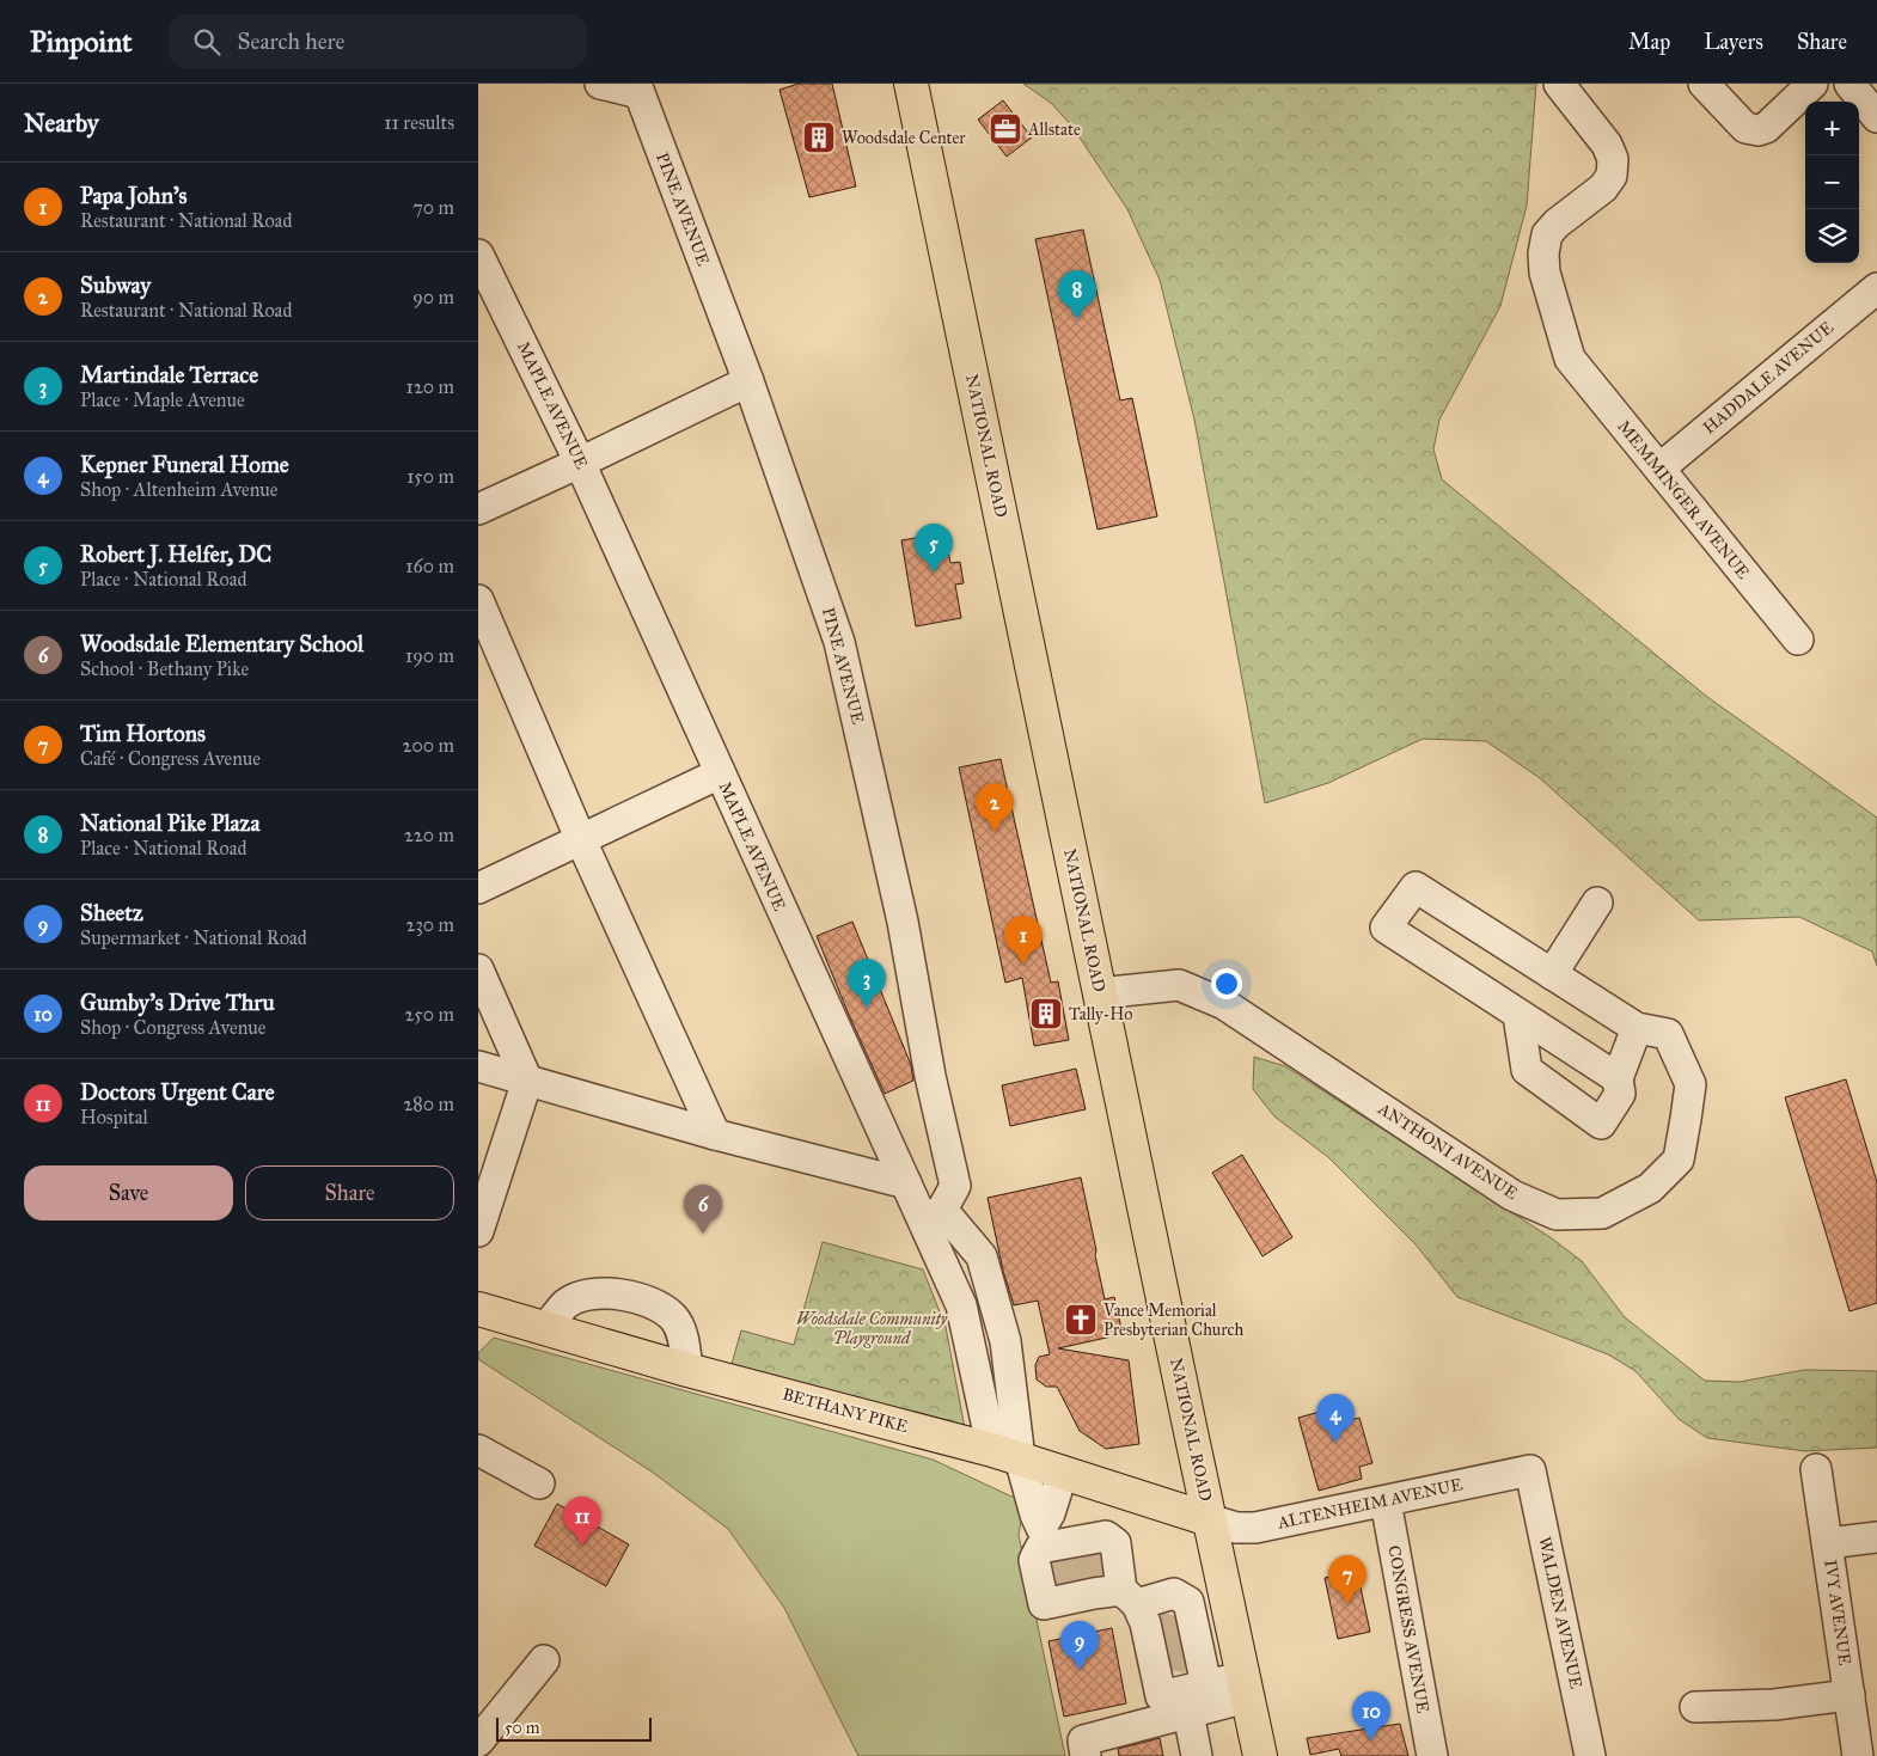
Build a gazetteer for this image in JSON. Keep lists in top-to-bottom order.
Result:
{
  "streets": {
    "main road": ["NATIONAL ROAD", "BETHANY PIKE"],
    "street": [
      "PINE AVENUE",
      "HADDALE AVENUE",
      "MAPLE AVENUE",
      "MEMMINGER AVENUE",
      "ANTHONI AVENUE",
      "ALTENHEIM AVENUE",
      "WALDEN AVENUE",
      "IVY AVENUE",
      "CONGRESS AVENUE"
    ]
  },
  "crossings": [
    ["PINE AVENUE", "MAPLE AVENUE"],
    ["HADDALE AVENUE", "MEMMINGER AVENUE"],
    ["MAPLE AVENUE", "BETHANY PIKE"],
    ["NATIONAL ROAD", "ANTHONI AVENUE"],
    ["NATIONAL ROAD", "BETHANY PIKE"],
    ["NATIONAL ROAD", "ALTENHEIM AVENUE"],
    ["BETHANY PIKE", "ALTENHEIM AVENUE"],
    ["ALTENHEIM AVENUE", "WALDEN AVENUE"],
    ["ALTENHEIM AVENUE", "CONGRESS AVENUE"]
  ],
  "parks": ["Woodsdale Community Playground"],
  "places": {
    "office": ["Allstate"],
    "building": ["Woodsdale Center", "Tally-Ho"],
    "church": ["Vance Memorial Presbyterian Church"]
  },
  "scale_bar": "50 m",
  "page": {
    "header": "Pinpoint",
    "search": "Search here",
    "nav": ["Map", "Layers", "Share"],
    "heading": ["Nearby", "11 results"],
    "map_buttons": ["+", "−"],
    "list": [
      {
        "mark": "1",
        "name": "Papa John's",
        "note": "Restaurant · National Road",
        "value": "70 m"
      },
      {
        "mark": "2",
        "name": "Subway",
        "note": "Restaurant · National Road",
        "value": "90 m"
      },
      {
        "mark": "3",
        "name": "Martindale Terrace",
        "note": "Place · Maple Avenue",
        "value": "120 m"
      },
      {
        "mark": "4",
        "name": "Kepner Funeral Home",
        "note": "Shop · Altenheim Avenue",
        "value": "150 m"
      },
      {
        "mark": "5",
        "name": "Robert J. Helfer, DC",
        "note": "Place · National Road",
        "value": "160 m"
      },
      {
        "mark": "6",
        "name": "Woodsdale Elementary School",
        "note": "School · Bethany Pike",
        "value": "190 m"
      },
      {
        "mark": "7",
        "name": "Tim Hortons",
        "note": "Café · Congress Avenue",
        "value": "200 m"
      },
      {
        "mark": "8",
        "name": "National Pike Plaza",
        "note": "Place · National Road",
        "value": "220 m"
      },
      {
        "mark": "9",
        "name": "Sheetz",
        "note": "Supermarket · National Road",
        "value": "230 m"
      },
      {
        "mark": "10",
        "name": "Gumby's Drive Thru",
        "note": "Shop · Congress Avenue",
        "value": "250 m"
      },
      {
        "mark": "11",
        "name": "Doctors Urgent Care",
        "note": "Hospital",
        "value": "280 m"
      }
    ],
    "pins": [
      "8",
      "5",
      "2",
      "1",
      "3",
      "6",
      "4",
      "11",
      "7",
      "9",
      "10"
    ],
    "buttons": ["Save", "Share"],
    "scale": "50 m"
  }
}
